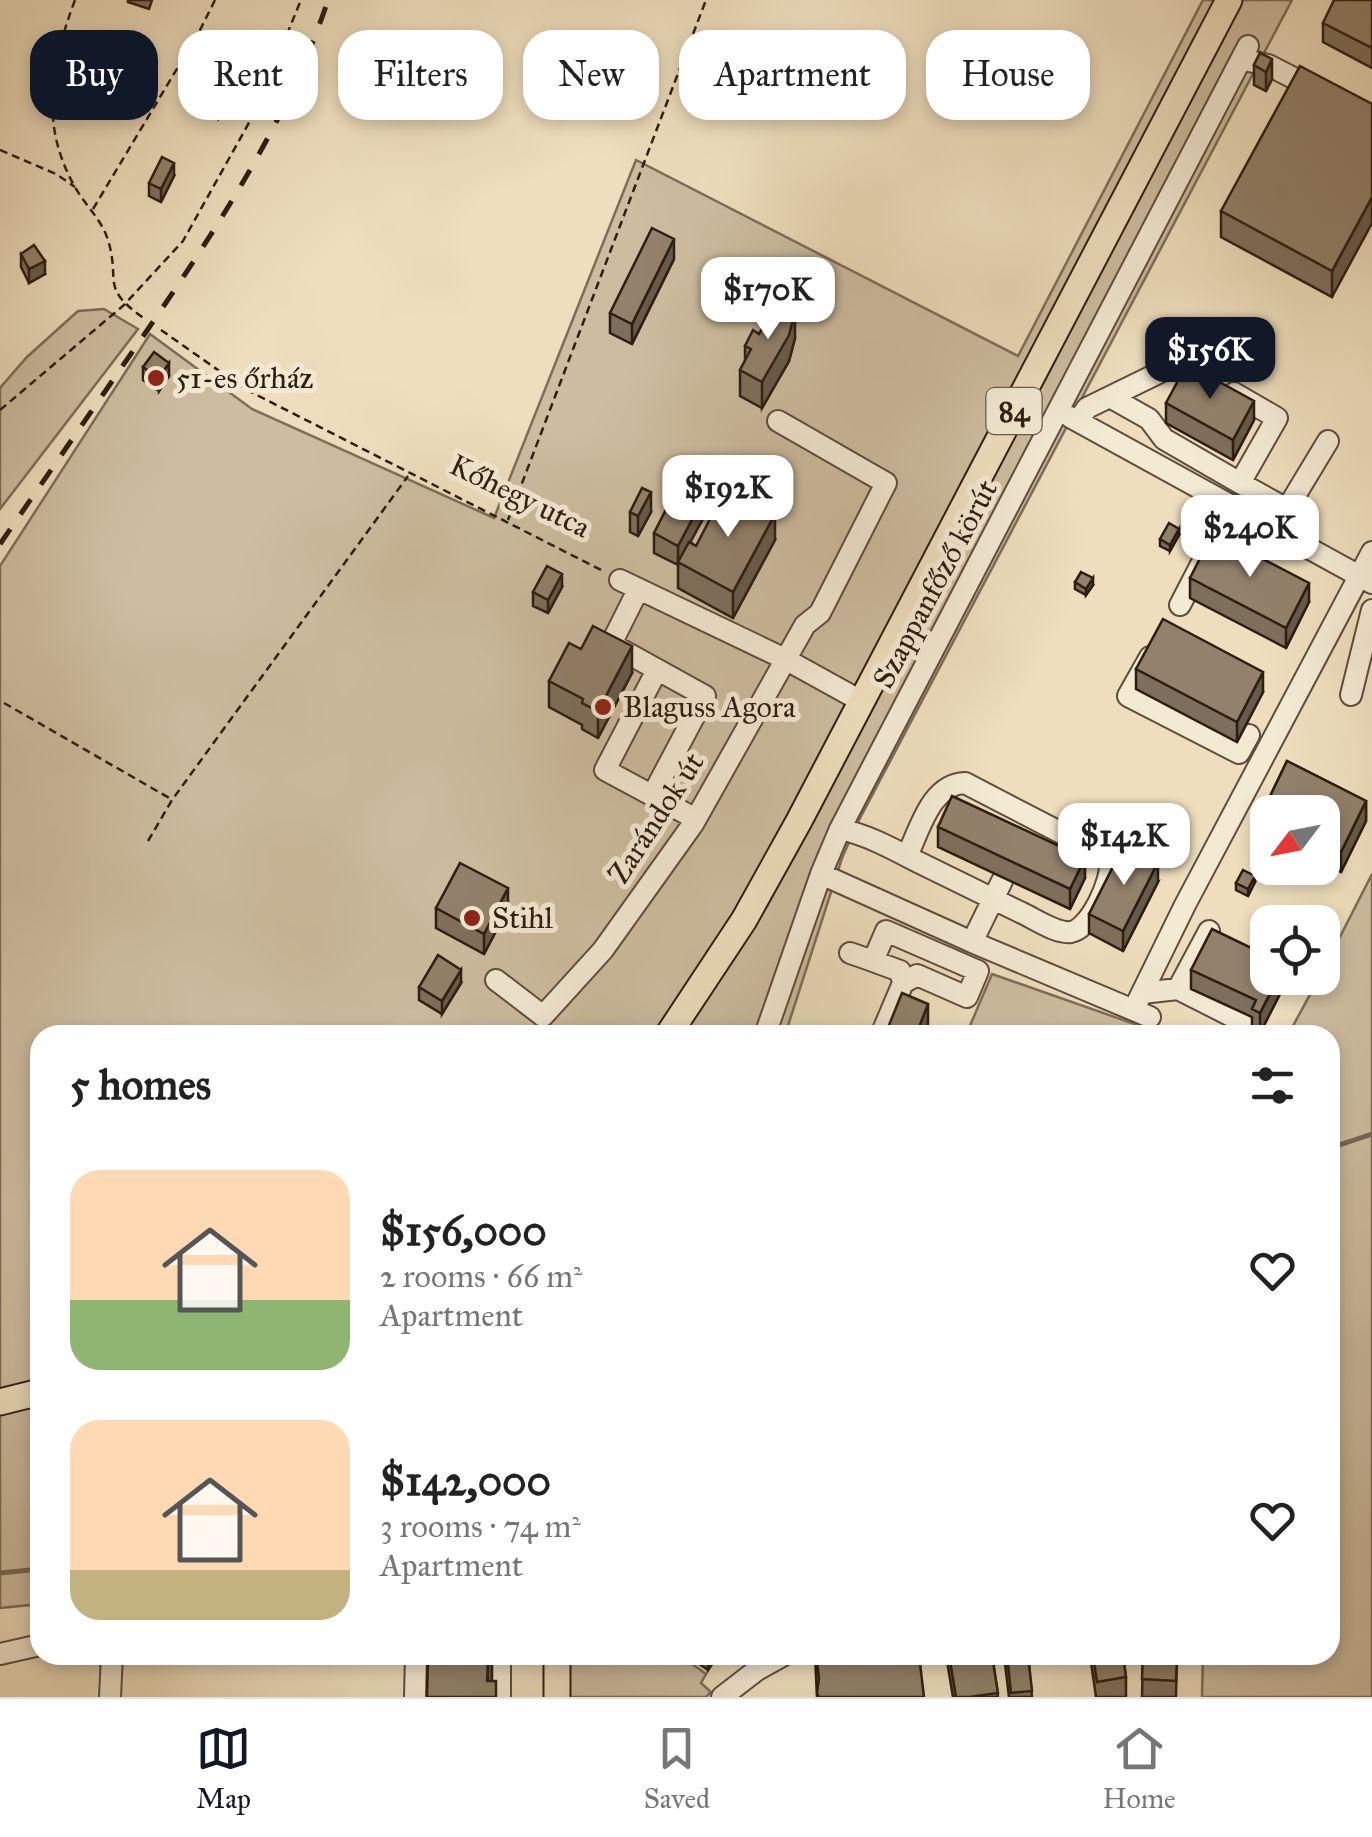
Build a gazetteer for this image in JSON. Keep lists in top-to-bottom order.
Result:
{
  "streets": {
    "main road": ["84"],
    "street": ["Szappanfőző körút", "Zarándok út"],
    "path": ["Kőhegy utca"]
  },
  "places": ["51-es őrház", "Blaguss Agora", "Stihl"],
  "north": "bottom left",
  "page": {
    "chip": [
      "Buy",
      "Rent",
      "Filters",
      "New",
      "Apartment",
      "House"
    ],
    "price": [
      "$170K",
      "$156K",
      "$192K",
      "$240K",
      "$142K"
    ],
    "heading": "5 homes",
    "list": [
      {
        "name": "$156,000",
        "note": "2 rooms · 66 m² · Apartment"
      },
      {
        "name": "$142,000",
        "note": "3 rooms · 74 m² · Apartment"
      }
    ],
    "tabs": ["Map", "Saved", "Home"]
  }
}
